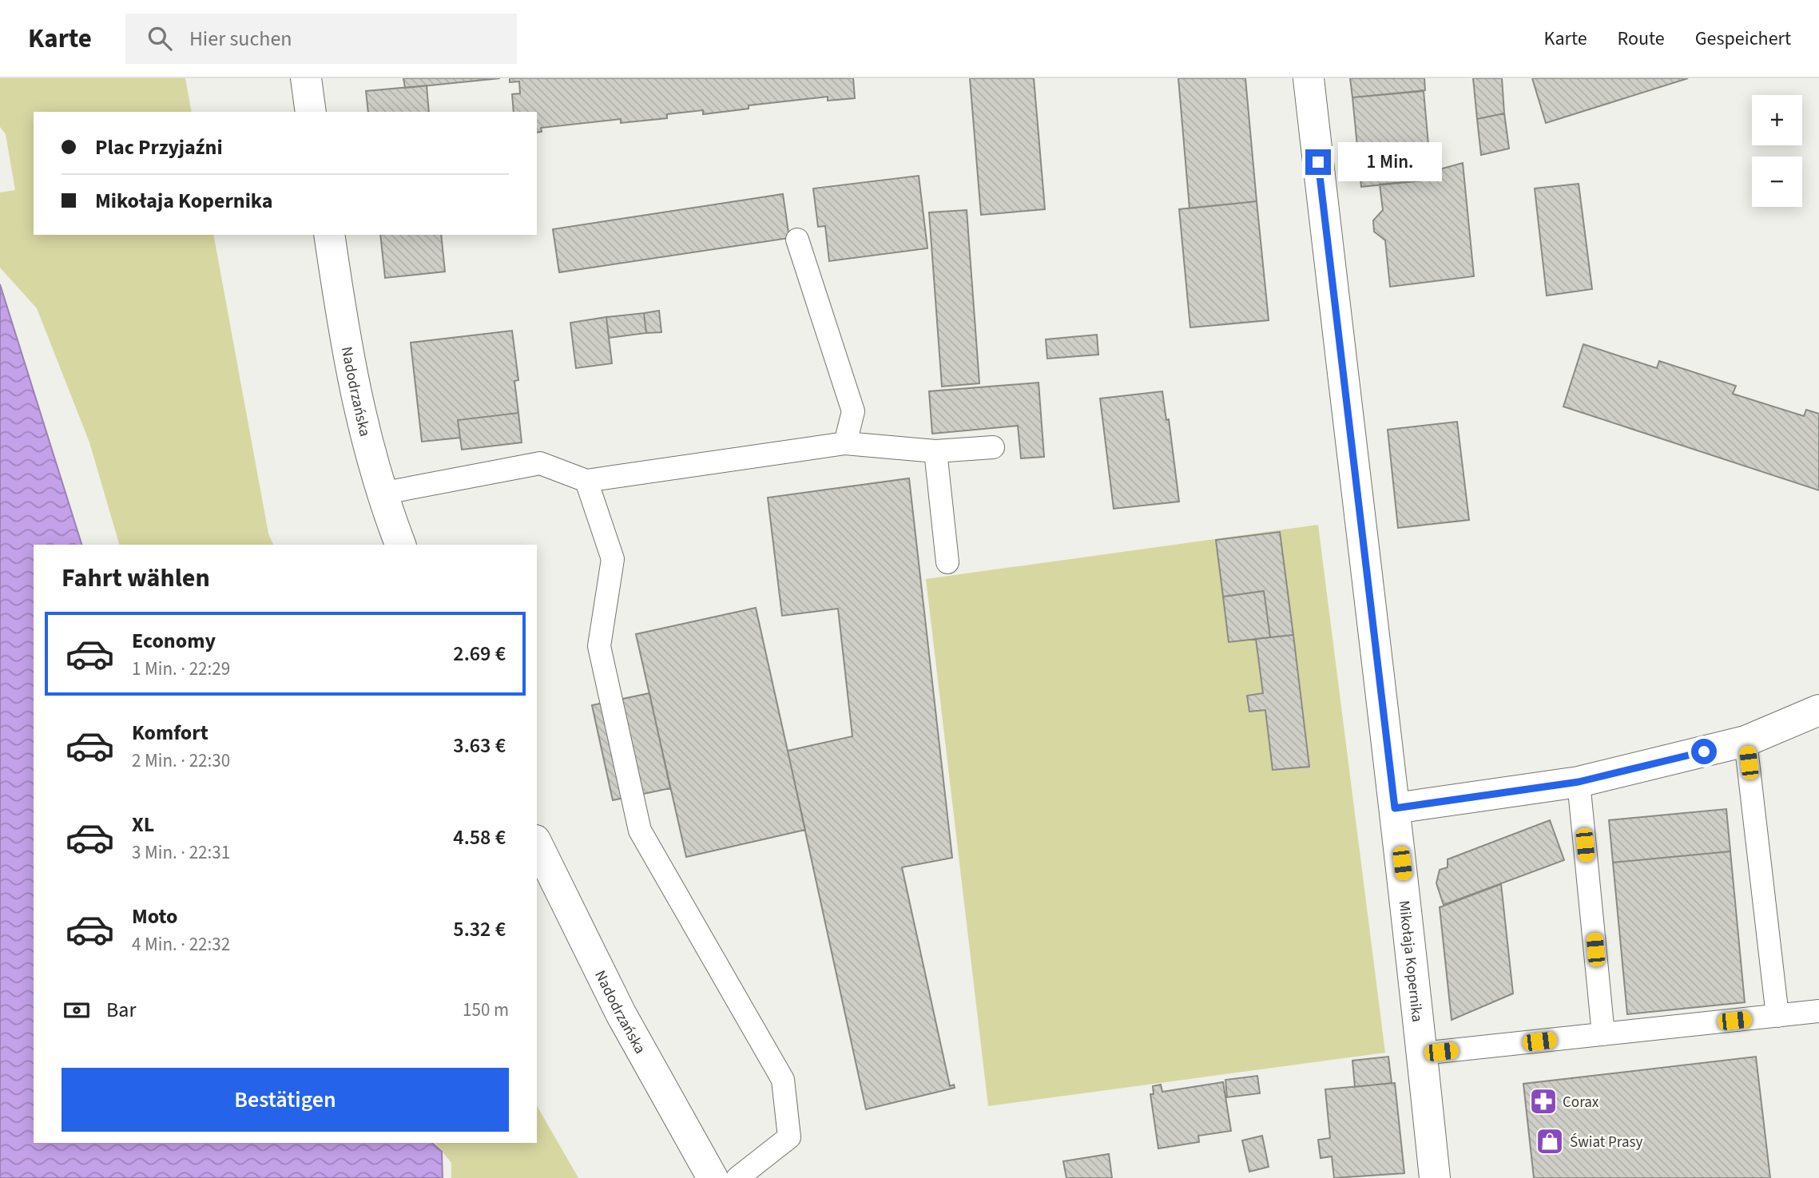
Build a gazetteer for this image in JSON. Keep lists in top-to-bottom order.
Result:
{
  "streets": {
    "street": ["Nadodrzańska", "Mikołaja Kopernika"]
  },
  "places": {
    "pharmacy": ["Corax"],
    "shop": ["Świat Prasy"]
  },
  "page": {
    "header": "Karte",
    "search": "Hier suchen",
    "nav": ["Karte", "Route", "Gespeichert"],
    "map_buttons": ["+", "−"],
    "banner": ["Plac Przyjaźni", "Mikołaja Kopernika"],
    "bubble": "1 Min.",
    "heading": "Fahrt wählen",
    "list": [
      {
        "name": "Economy",
        "note": "1 Min. · 22:29",
        "value": "2.69 €"
      },
      {
        "name": "Komfort",
        "note": "2 Min. · 22:30",
        "value": "3.63 €"
      },
      {
        "name": "XL",
        "note": "3 Min. · 22:31",
        "value": "4.58 €"
      },
      {
        "name": "Moto",
        "note": "4 Min. · 22:32",
        "value": "5.32 €"
      }
    ],
    "pay": ["Bar", "150 m"],
    "buttons": "Bestätigen"
  }
}
